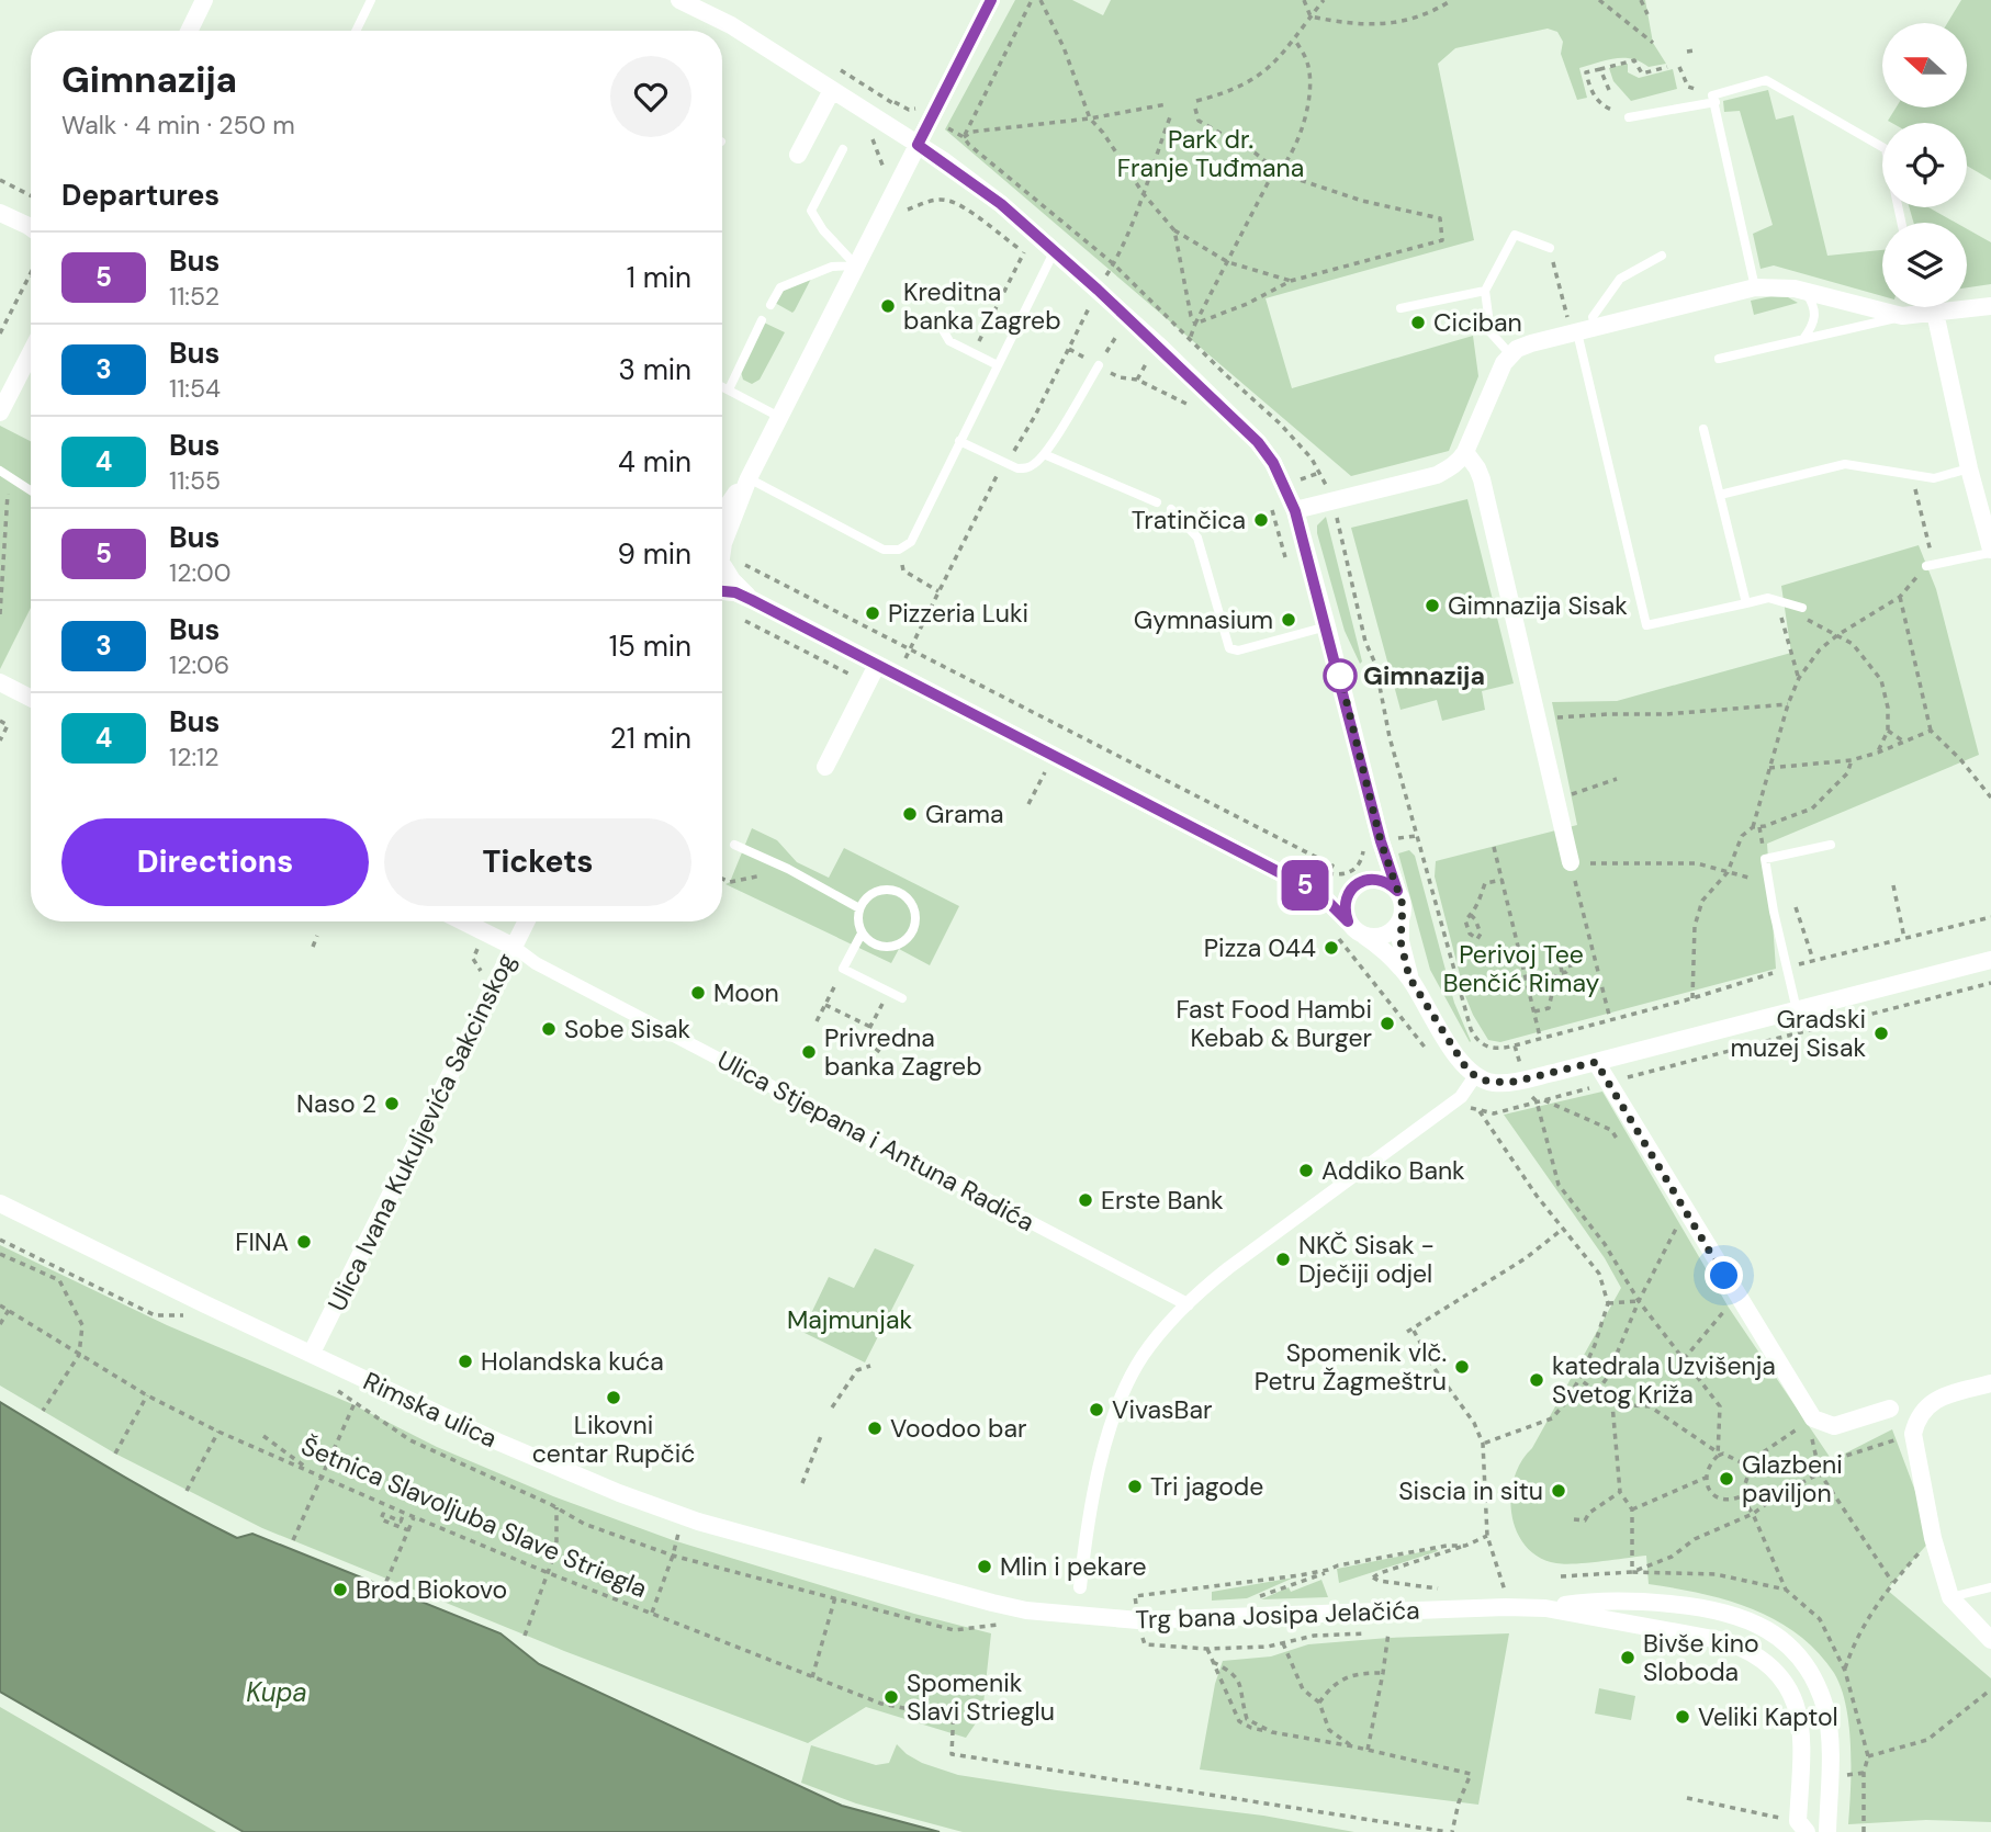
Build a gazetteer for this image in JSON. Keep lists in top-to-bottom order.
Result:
{
  "streets": {
    "street": [
      "Ulica Ivana Kukuljevića Sakcinskog",
      "Ulica Stjepana i Antuna Radića",
      "Rimska ulica",
      "Trg bana Josipa Jelačića"
    ],
    "path": ["Šetnica Slavoljuba Slave Striegla"]
  },
  "crossings": [
    ["Ulica Ivana Kukuljevića Sakcinskog", "Ulica Stjepana i Antuna Radića"],
    ["Ulica Ivana Kukuljevića Sakcinskog", "Rimska ulica"],
    ["Rimska ulica", "Trg bana Josipa Jelačića"]
  ],
  "water": ["Kupa"],
  "parks": ["Park dr. Franje Tuđmana", "Perivoj Tee Benčić Rimay", "Majmunjak"],
  "places": [
    "Kreditna banka Zagreb",
    "Ciciban",
    "Tratinčica",
    "Gimnazija Sisak",
    "Pizzeria Luki",
    "Gymnasium",
    "Gimnazija",
    "Grama",
    "Pizza 044",
    "Moon",
    "Fast Food Hambi Kebab & Burger",
    "Sobe Sisak",
    "Gradski muzej Sisak",
    "Privredna banka Zagreb",
    "Naso 2",
    "Addiko Bank",
    "Erste Bank",
    "FINA",
    "NKČ Sisak - Dječiji odjel",
    "Holandska kuća",
    "Spomenik vlč. Petru Žagmeštru",
    "katedrala Uzvišenja Svetog Križa",
    "Likovni centar Rupčić",
    "VivasBar",
    "Voodoo bar",
    "Glazbeni paviljon",
    "Tri jagode",
    "Siscia in situ",
    "Mlin i pekare",
    "Brod Biokovo",
    "Bivše kino Sloboda",
    "Spomenik Slavi Strieglu",
    "Veliki Kaptol"
  ],
  "lines": ["bus line 5"],
  "north": "left",
  "page": {
    "on_map": "5",
    "heading": [
      ["Gimnazija", "Walk · 4 min · 250 m"],
      "Departures"
    ],
    "list": [
      {
        "mark": "5",
        "name": "Bus",
        "note": "11:52",
        "value": "1 min"
      },
      {
        "mark": "3",
        "name": "Bus",
        "note": "11:54",
        "value": "3 min"
      },
      {
        "mark": "4",
        "name": "Bus",
        "note": "11:55",
        "value": "4 min"
      },
      {
        "mark": "5",
        "name": "Bus",
        "note": "12:00",
        "value": "9 min"
      },
      {
        "mark": "3",
        "name": "Bus",
        "note": "12:06",
        "value": "15 min"
      },
      {
        "mark": "4",
        "name": "Bus",
        "note": "12:12",
        "value": "21 min"
      }
    ],
    "buttons": ["Directions", "Tickets"]
  }
}
